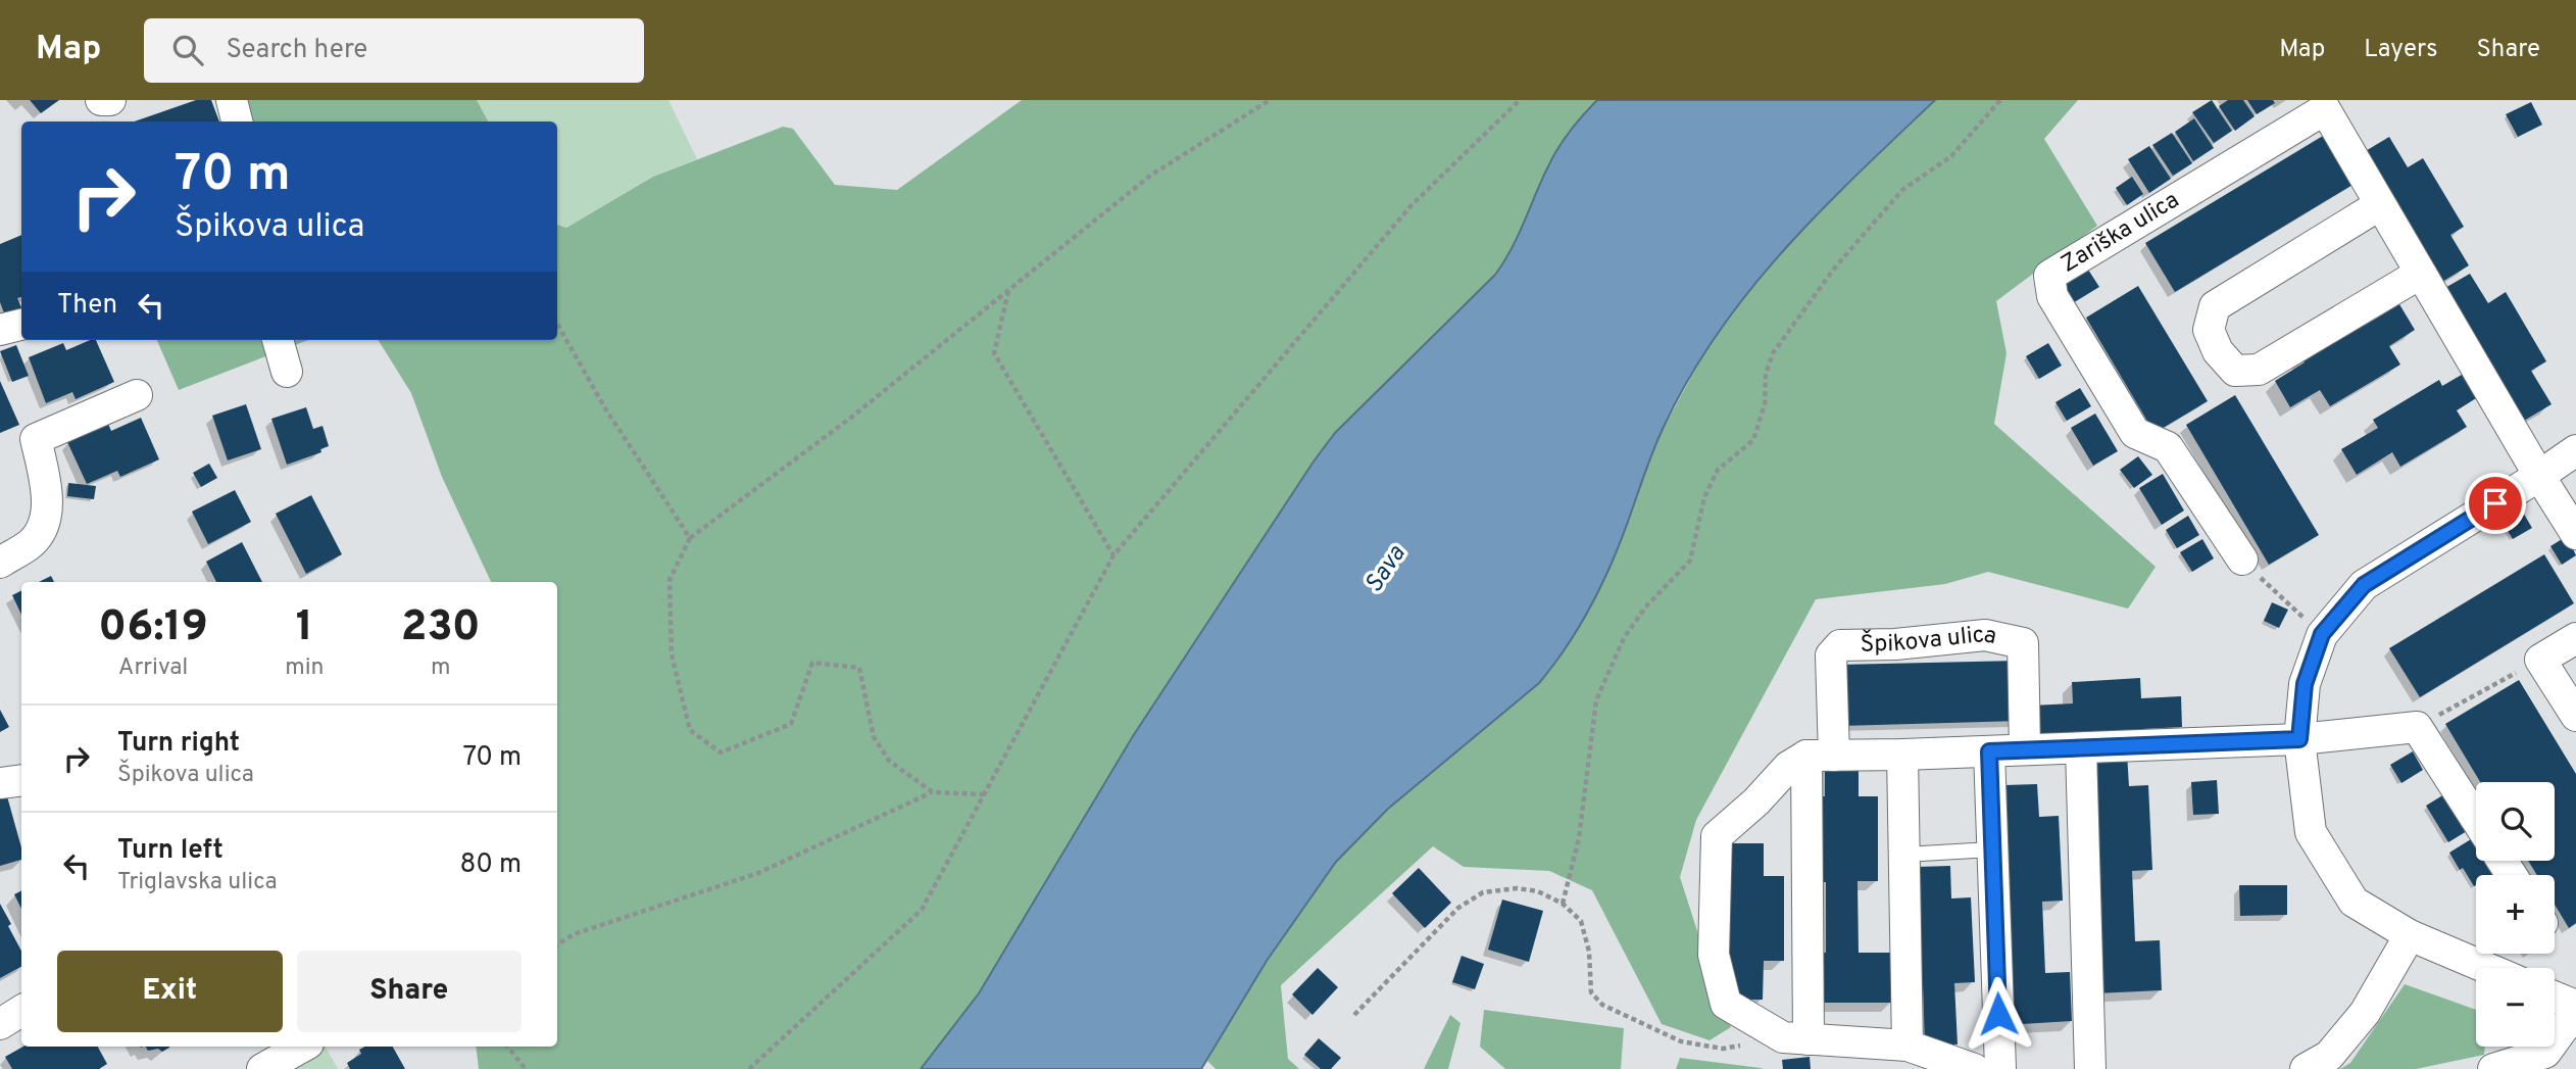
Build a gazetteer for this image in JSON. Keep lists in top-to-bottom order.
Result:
{
  "streets": {
    "street": ["Zariška ulica", "Špikova ulica"]
  },
  "water": ["Sava"],
  "page": {
    "header": "Map",
    "search": "Search here",
    "nav": ["Map", "Layers", "Share"],
    "turn": ["70 m", "Špikova ulica"],
    "then": "Then",
    "eta": [
      "06:19",
      "Arrival",
      "1",
      "min",
      "230",
      "m"
    ],
    "list": [
      {
        "name": "Turn right",
        "note": "Špikova ulica",
        "value": "70 m"
      },
      {
        "name": "Turn left",
        "note": "Triglavska ulica",
        "value": "80 m"
      }
    ],
    "map_buttons": ["+", "−"],
    "buttons": ["Exit", "Share"]
  }
}
